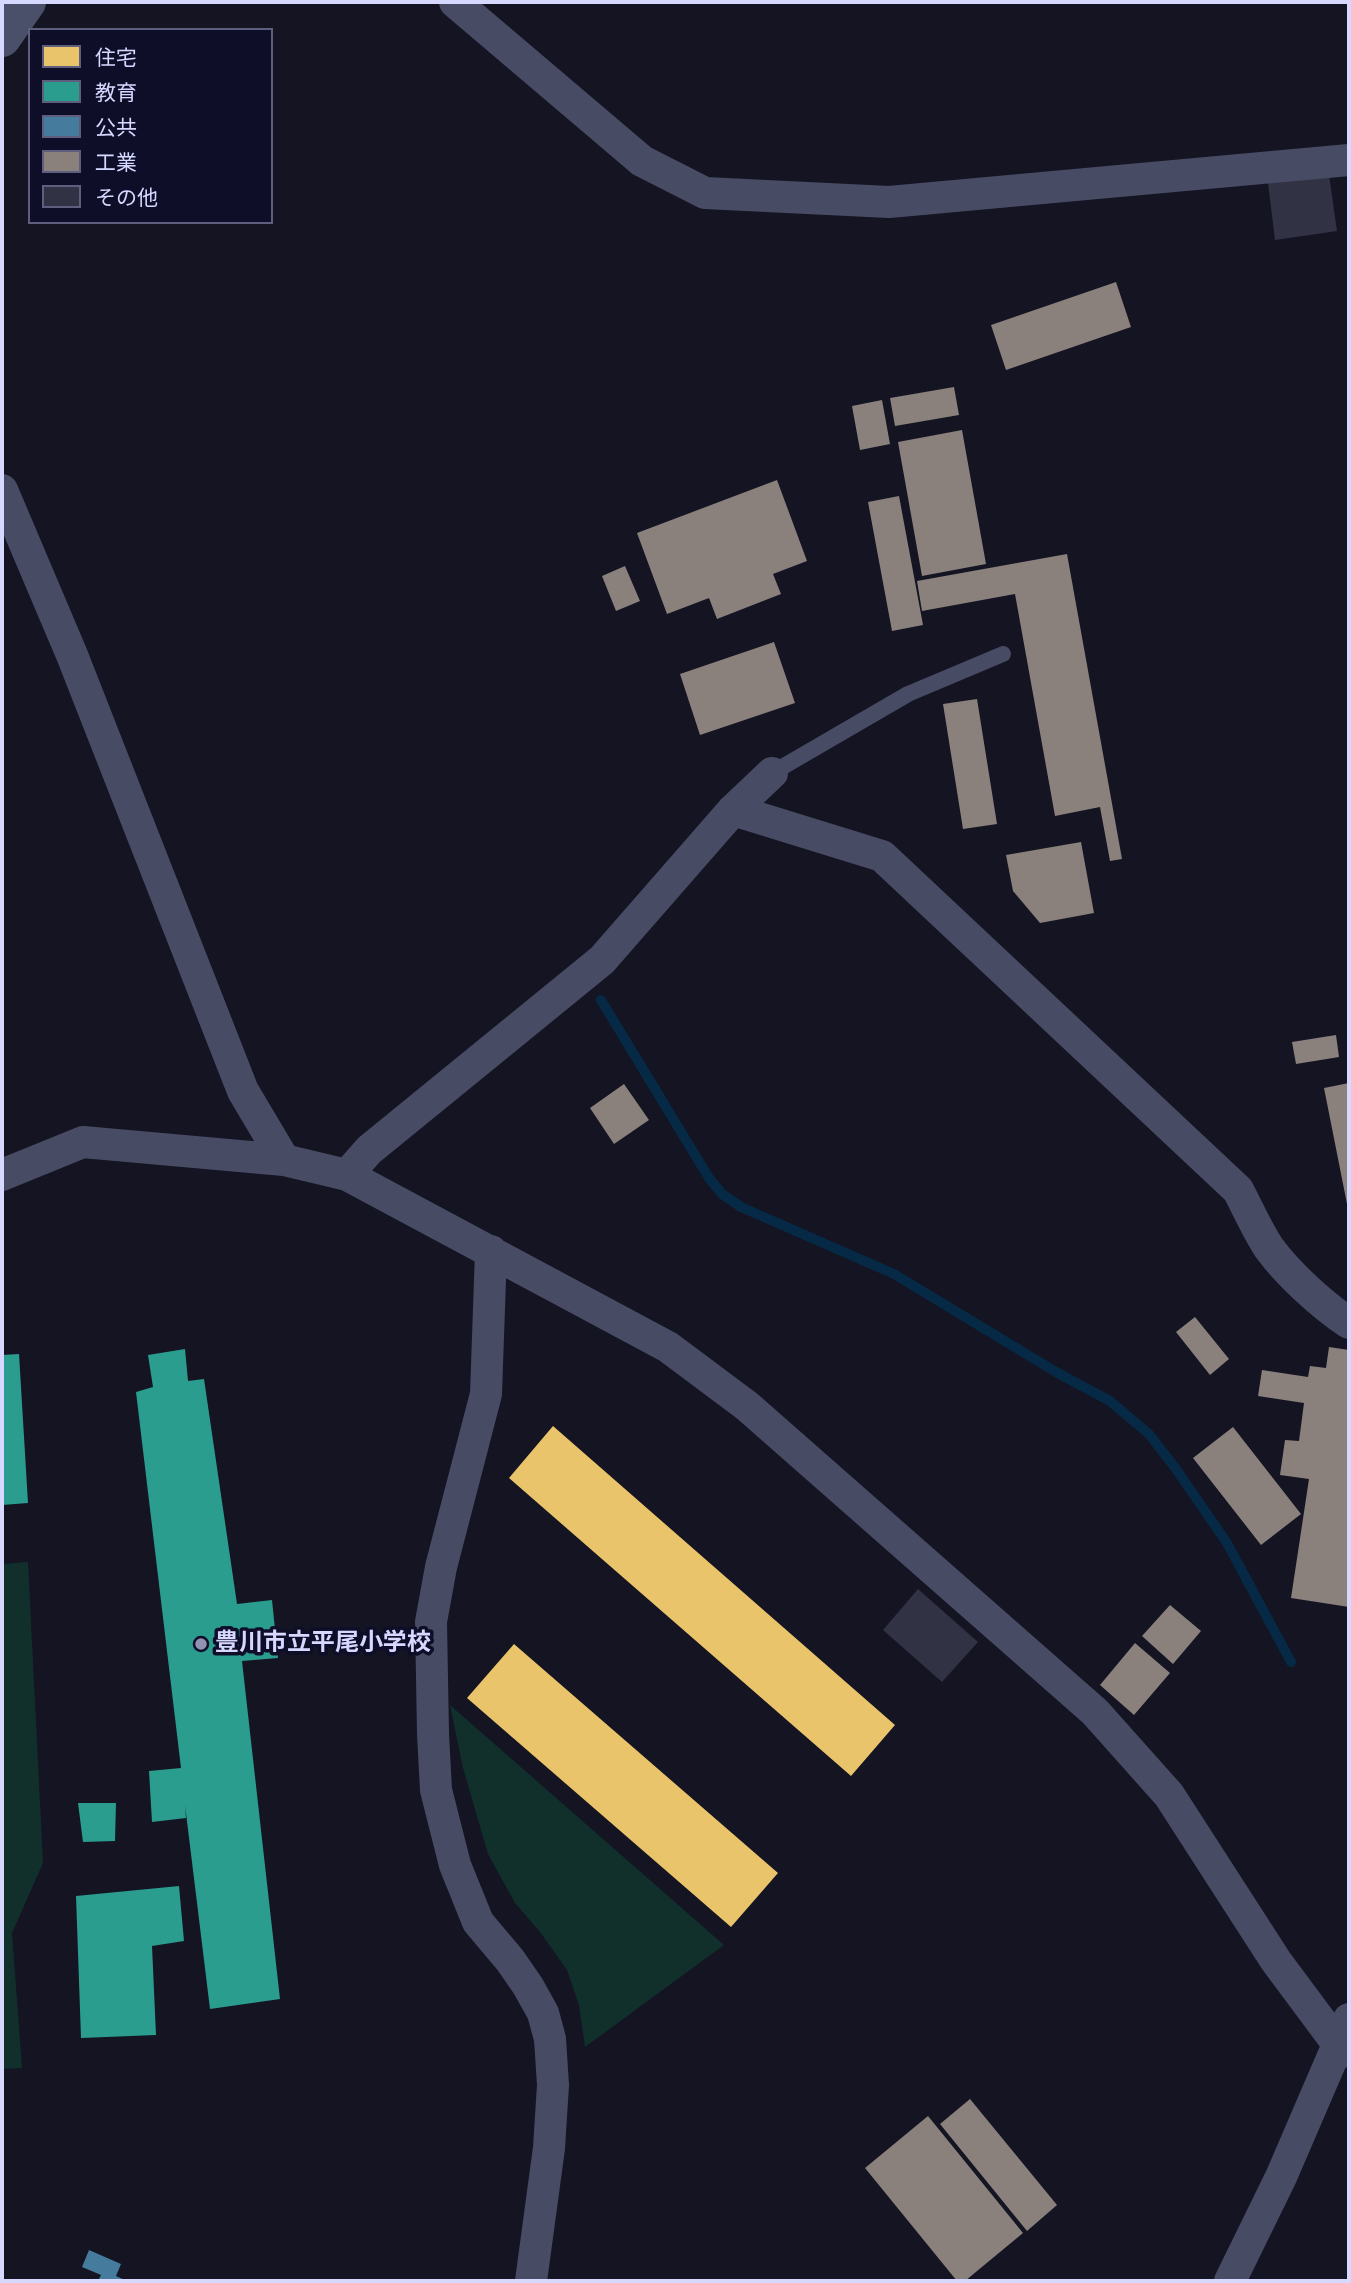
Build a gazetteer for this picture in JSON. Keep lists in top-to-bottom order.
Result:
{
  "places": ["豊川市立平尾小学校"],
  "legend": [
    "住宅",
    "教育",
    "公共",
    "工業",
    "その他"
  ]
}
